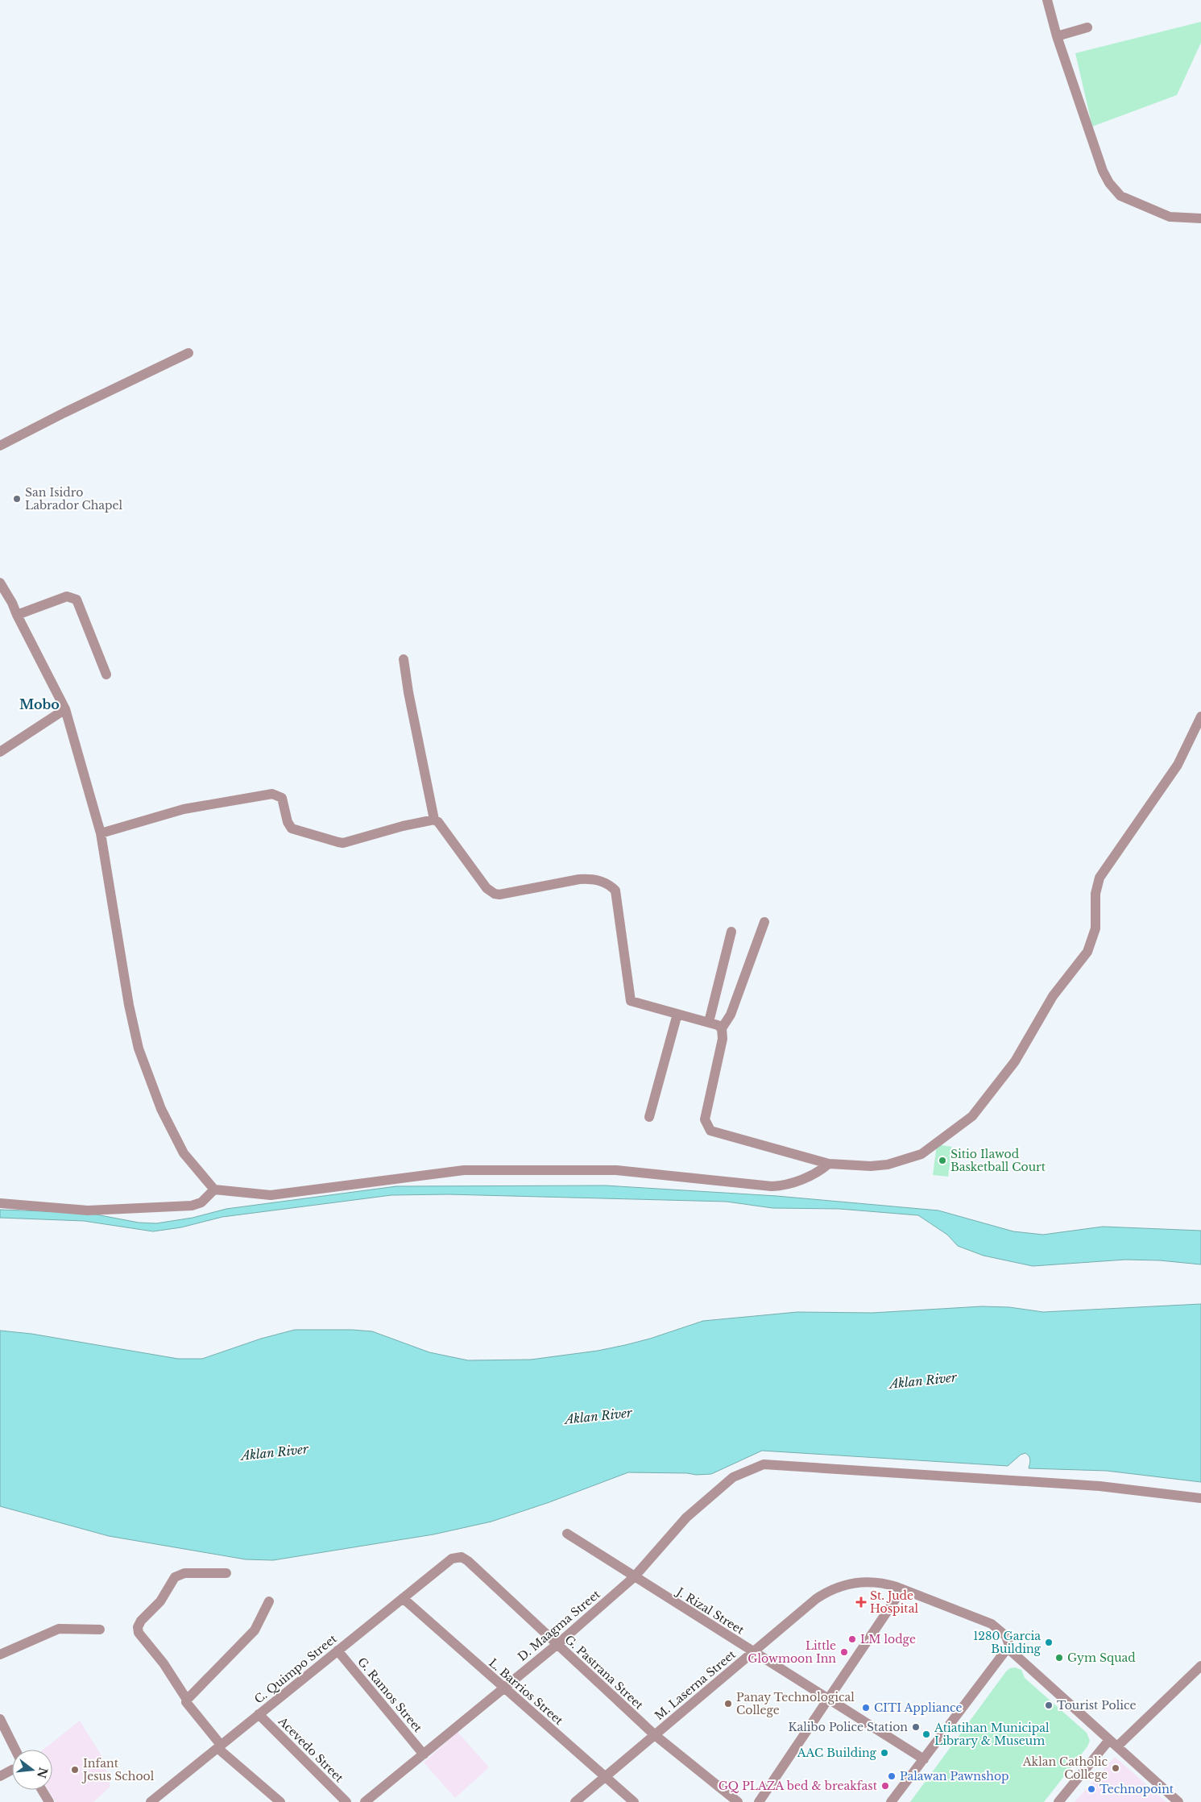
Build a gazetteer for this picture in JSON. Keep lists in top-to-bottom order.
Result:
{
  "streets": {
    "street": [
      "J. Rizal Street",
      "D. Maagma Street",
      "C. Quimpo Street",
      "G. Pastrana Street",
      "M. Laserna Street",
      "L. Barrios Street",
      "G. Ramos Street",
      "Acevedo Street"
    ]
  },
  "crossings": [
    ["J. Rizal Street", "D. Maagma Street"],
    ["J. Rizal Street", "M. Laserna Street"],
    ["D. Maagma Street", "G. Pastrana Street"],
    ["D. Maagma Street", "L. Barrios Street"],
    ["D. Maagma Street", "G. Ramos Street"],
    ["C. Quimpo Street", "G. Pastrana Street"],
    ["C. Quimpo Street", "L. Barrios Street"],
    ["C. Quimpo Street", "G. Ramos Street"],
    ["C. Quimpo Street", "Acevedo Street"],
    ["G. Pastrana Street", "M. Laserna Street"],
    ["M. Laserna Street", "L. Barrios Street"]
  ],
  "districts": ["Mobo"],
  "water": ["Aklan River"],
  "places": {
    "other": [
      "San Isidro Labrador Chapel",
      "Sitio Ilawod Basketball Court",
      "LM lodge",
      "1280 Garcia Building",
      "Little Glowmoon Inn",
      "Gym Squad",
      "Panay Technological College",
      "Tourist Police",
      "CITI Appliance",
      "Kalibo Police Station",
      "Atiatihan Municipal Library & Museum",
      "AAC Building",
      "Aklan Catholic College",
      "Infant Jesus School",
      "Palawan Pawnshop",
      "GQ PLAZA bed & breakfast",
      "Technopoint"
    ],
    "health": ["St. Jude Hospital"]
  },
  "north": "right"
}
